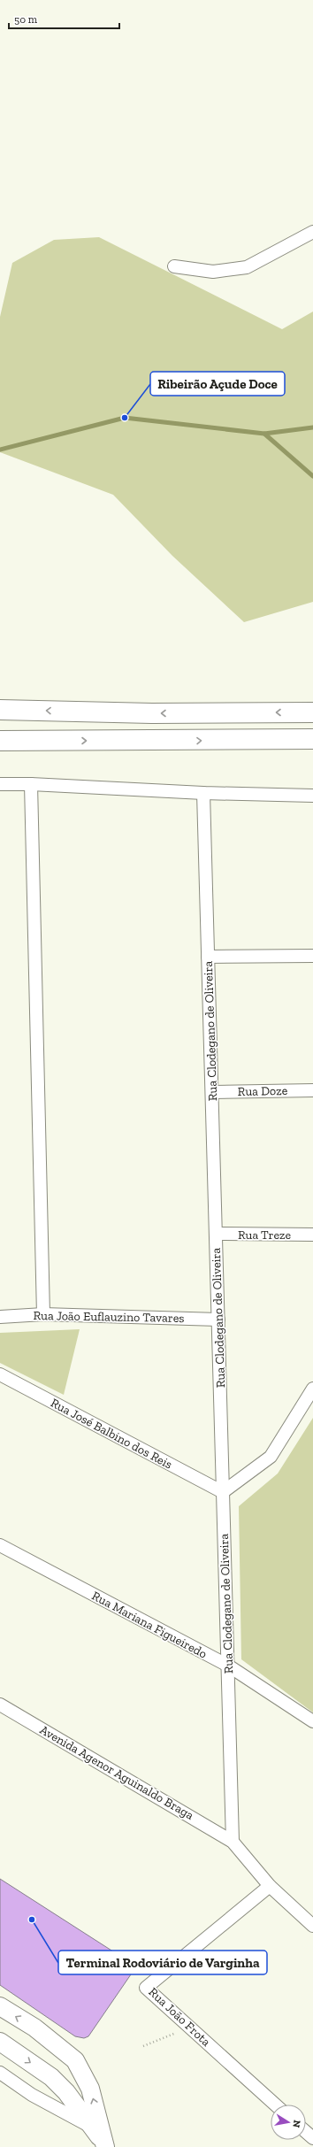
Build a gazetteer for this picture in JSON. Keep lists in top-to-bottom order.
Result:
{
  "streets": {
    "street": [
      "Rua Clodegano de Oliveira",
      "Rua Doze",
      "Rua Treze",
      "Rua João Euflauzino Tavares",
      "Rua José Balbino dos Reis",
      "Rua Mariana Figueiredo",
      "Avenida Agenor Aguinaldo Braga",
      "Rua João Frota"
    ]
  },
  "crossings": [
    ["Rua Clodegano de Oliveira", "Rua Doze"],
    ["Rua Clodegano de Oliveira", "Rua Treze"],
    ["Rua Clodegano de Oliveira", "Rua João Euflauzino Tavares"],
    ["Rua Clodegano de Oliveira", "Rua José Balbino dos Reis"],
    ["Rua Clodegano de Oliveira", "Rua Mariana Figueiredo"],
    ["Rua Clodegano de Oliveira", "Avenida Agenor Aguinaldo Braga"],
    ["Avenida Agenor Aguinaldo Braga", "Rua João Frota"]
  ],
  "places": ["Ribeirão Açude Doce", "Terminal Rodoviário de Varginha"],
  "scale_bar": "50 m",
  "north": "right"
}
